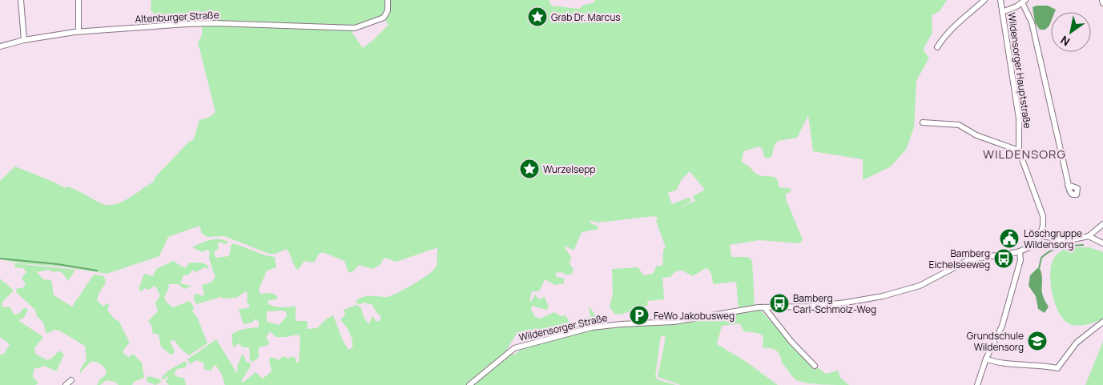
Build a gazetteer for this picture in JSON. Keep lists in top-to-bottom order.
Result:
{
  "streets": {
    "street": ["Altenburger Straße", "Wildensorger Hauptstraße", "Wildensorger Straße"]
  },
  "districts": ["WILDENSORG"],
  "places": {
    "place": ["Grab Dr. Marcus", "Wurzelsepp"],
    "public building": ["Löschgruppe Wildensorg"],
    "bus stop": ["Bamberg Eichelseeweg", "Bamberg Carl-Schmolz-Weg"],
    "parking": ["FeWo Jakobusweg"],
    "school or university": ["Grundschule Wildensorg"]
  },
  "north": "bottom left"
}
